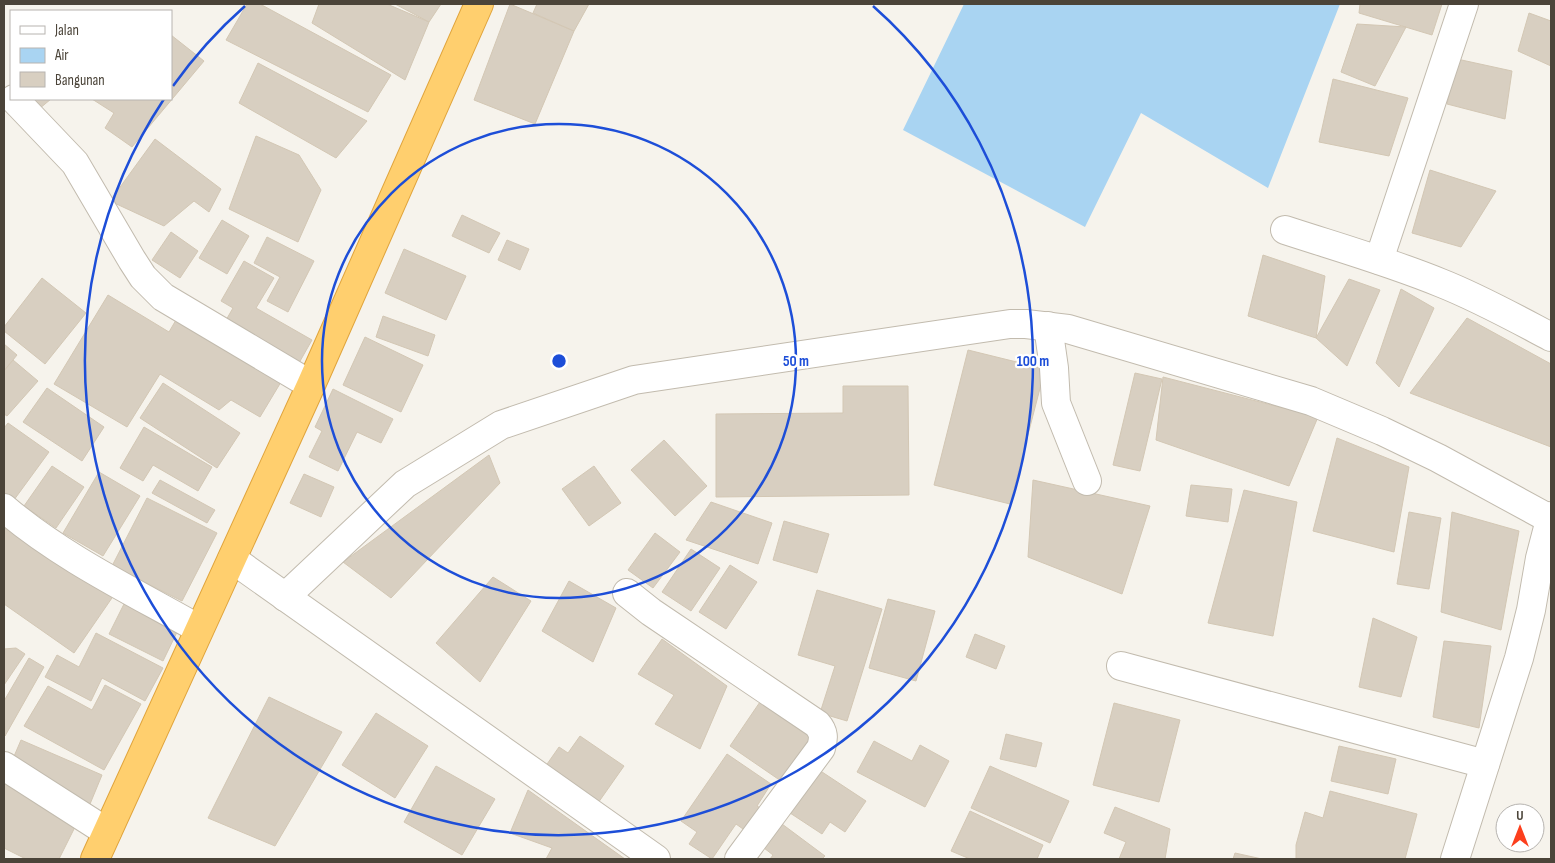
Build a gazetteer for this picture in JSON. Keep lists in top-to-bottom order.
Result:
{
  "legend": ["Jalan", "Air", "Bangunan"],
  "north": "top",
  "rings": ["50 m", "100 m"]
}
